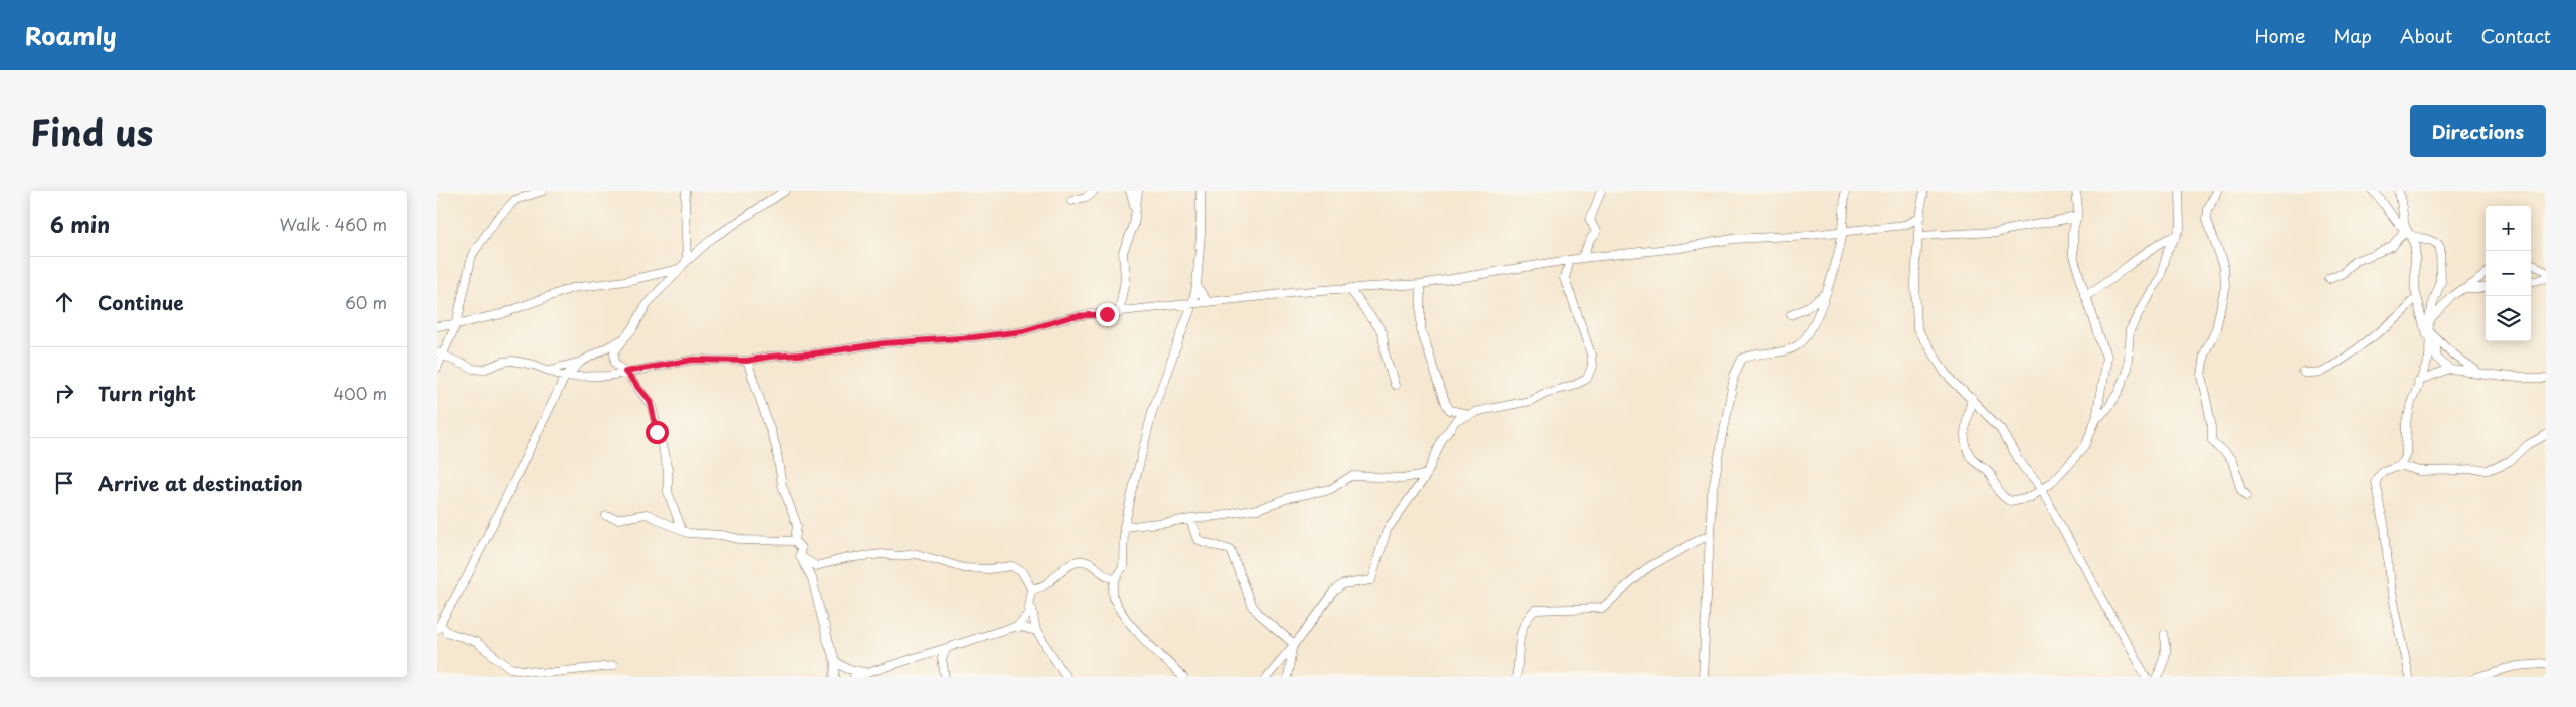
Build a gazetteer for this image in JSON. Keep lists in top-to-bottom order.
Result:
{
  "page": {
    "header": "Roamly",
    "nav": [
      "Home",
      "Map",
      "About",
      "Contact"
    ],
    "title": "Find us",
    "buttons": "Directions",
    "heading": ["6 min", "Walk · 460 m"],
    "map_buttons": ["+", "−"],
    "list": [
      ["Continue", "60 m"],
      ["Turn right", "400 m"],
      "Arrive at destination"
    ]
  }
}
